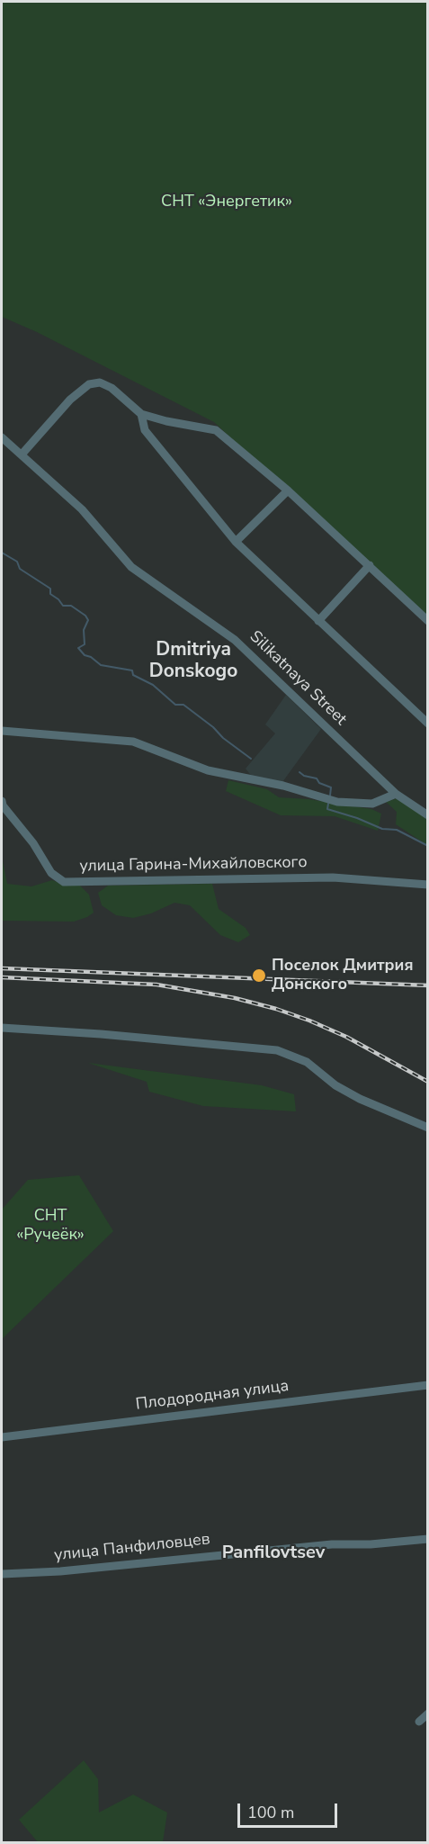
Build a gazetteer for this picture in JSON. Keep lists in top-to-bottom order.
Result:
{
  "streets": {
    "street": [
      "Silikatnaya Street",
      "улица Гарина-Михайловского",
      "Плодородная улица",
      "улица Панфиловцев"
    ]
  },
  "districts": ["Dmitriya Donskogo", "Panfilovtsev"],
  "parks": ["СНТ «Энергетик»", "СНТ «Ручеёк»"],
  "places": ["Поселок Дмитрия Донского"],
  "scale_bar": "100 m"
}
